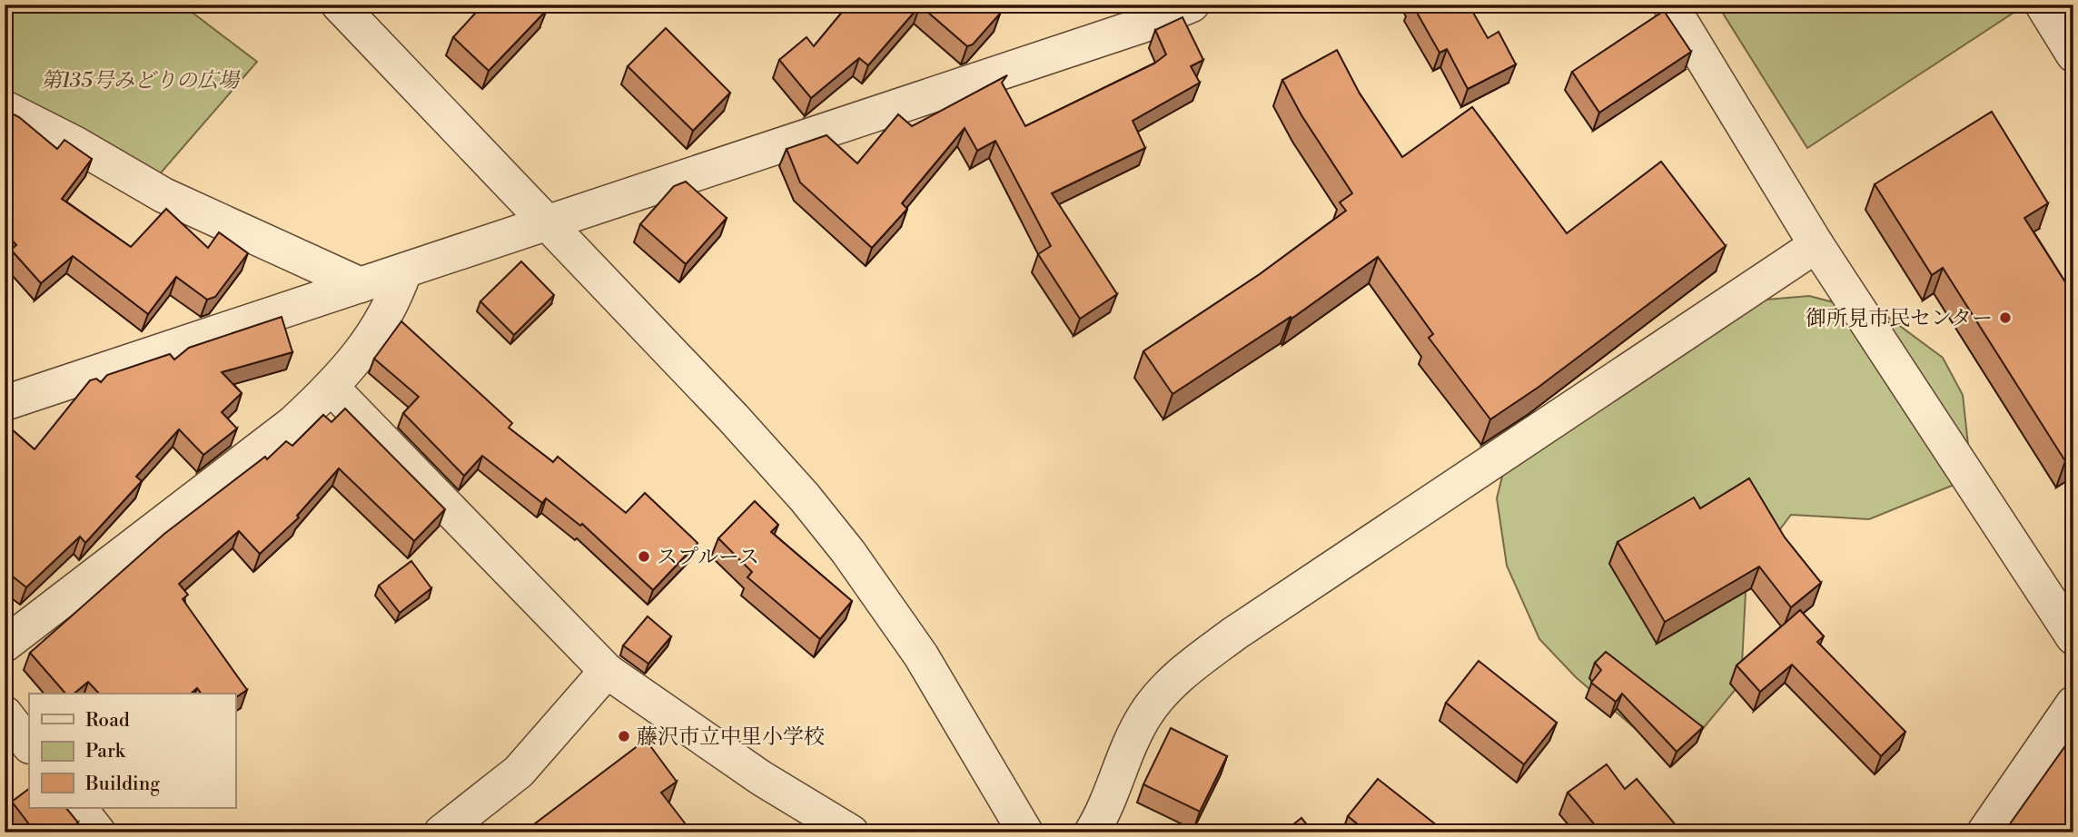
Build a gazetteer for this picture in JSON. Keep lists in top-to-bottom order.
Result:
{
  "parks": ["第135号みどりの広場"],
  "places": ["御所見市民センター", "スプルース", "藤沢市立中里小学校"],
  "legend": ["Road", "Park", "Building"]
}
